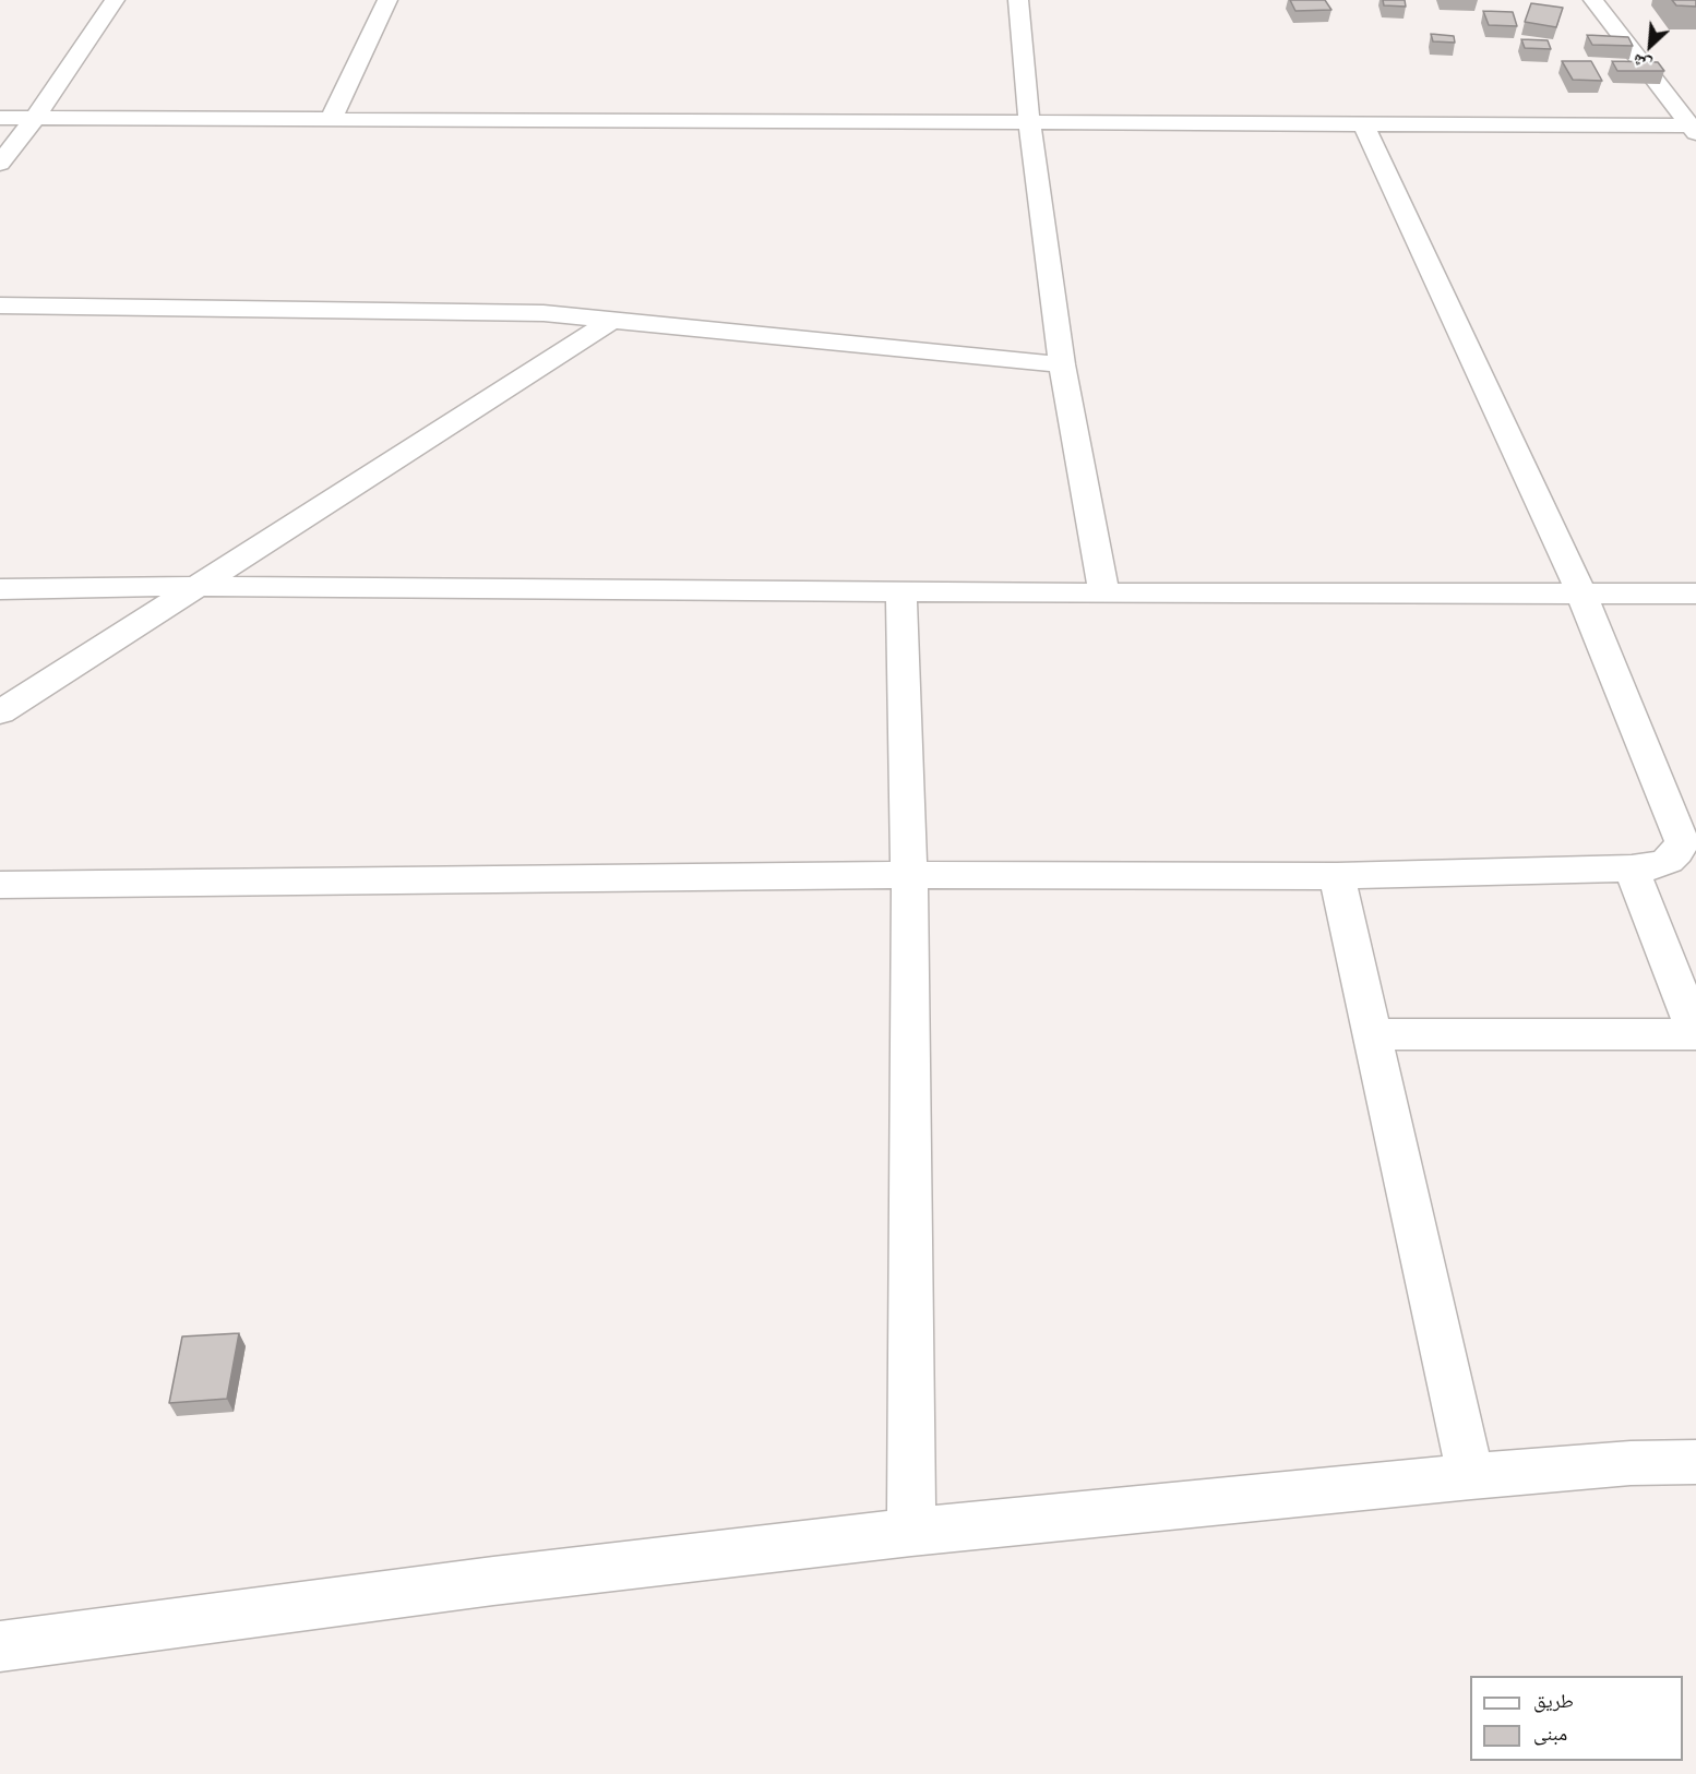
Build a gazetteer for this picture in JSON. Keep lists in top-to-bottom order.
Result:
{
  "legend": ["طريق", "مبنى"],
  "north": "bottom left"
}
